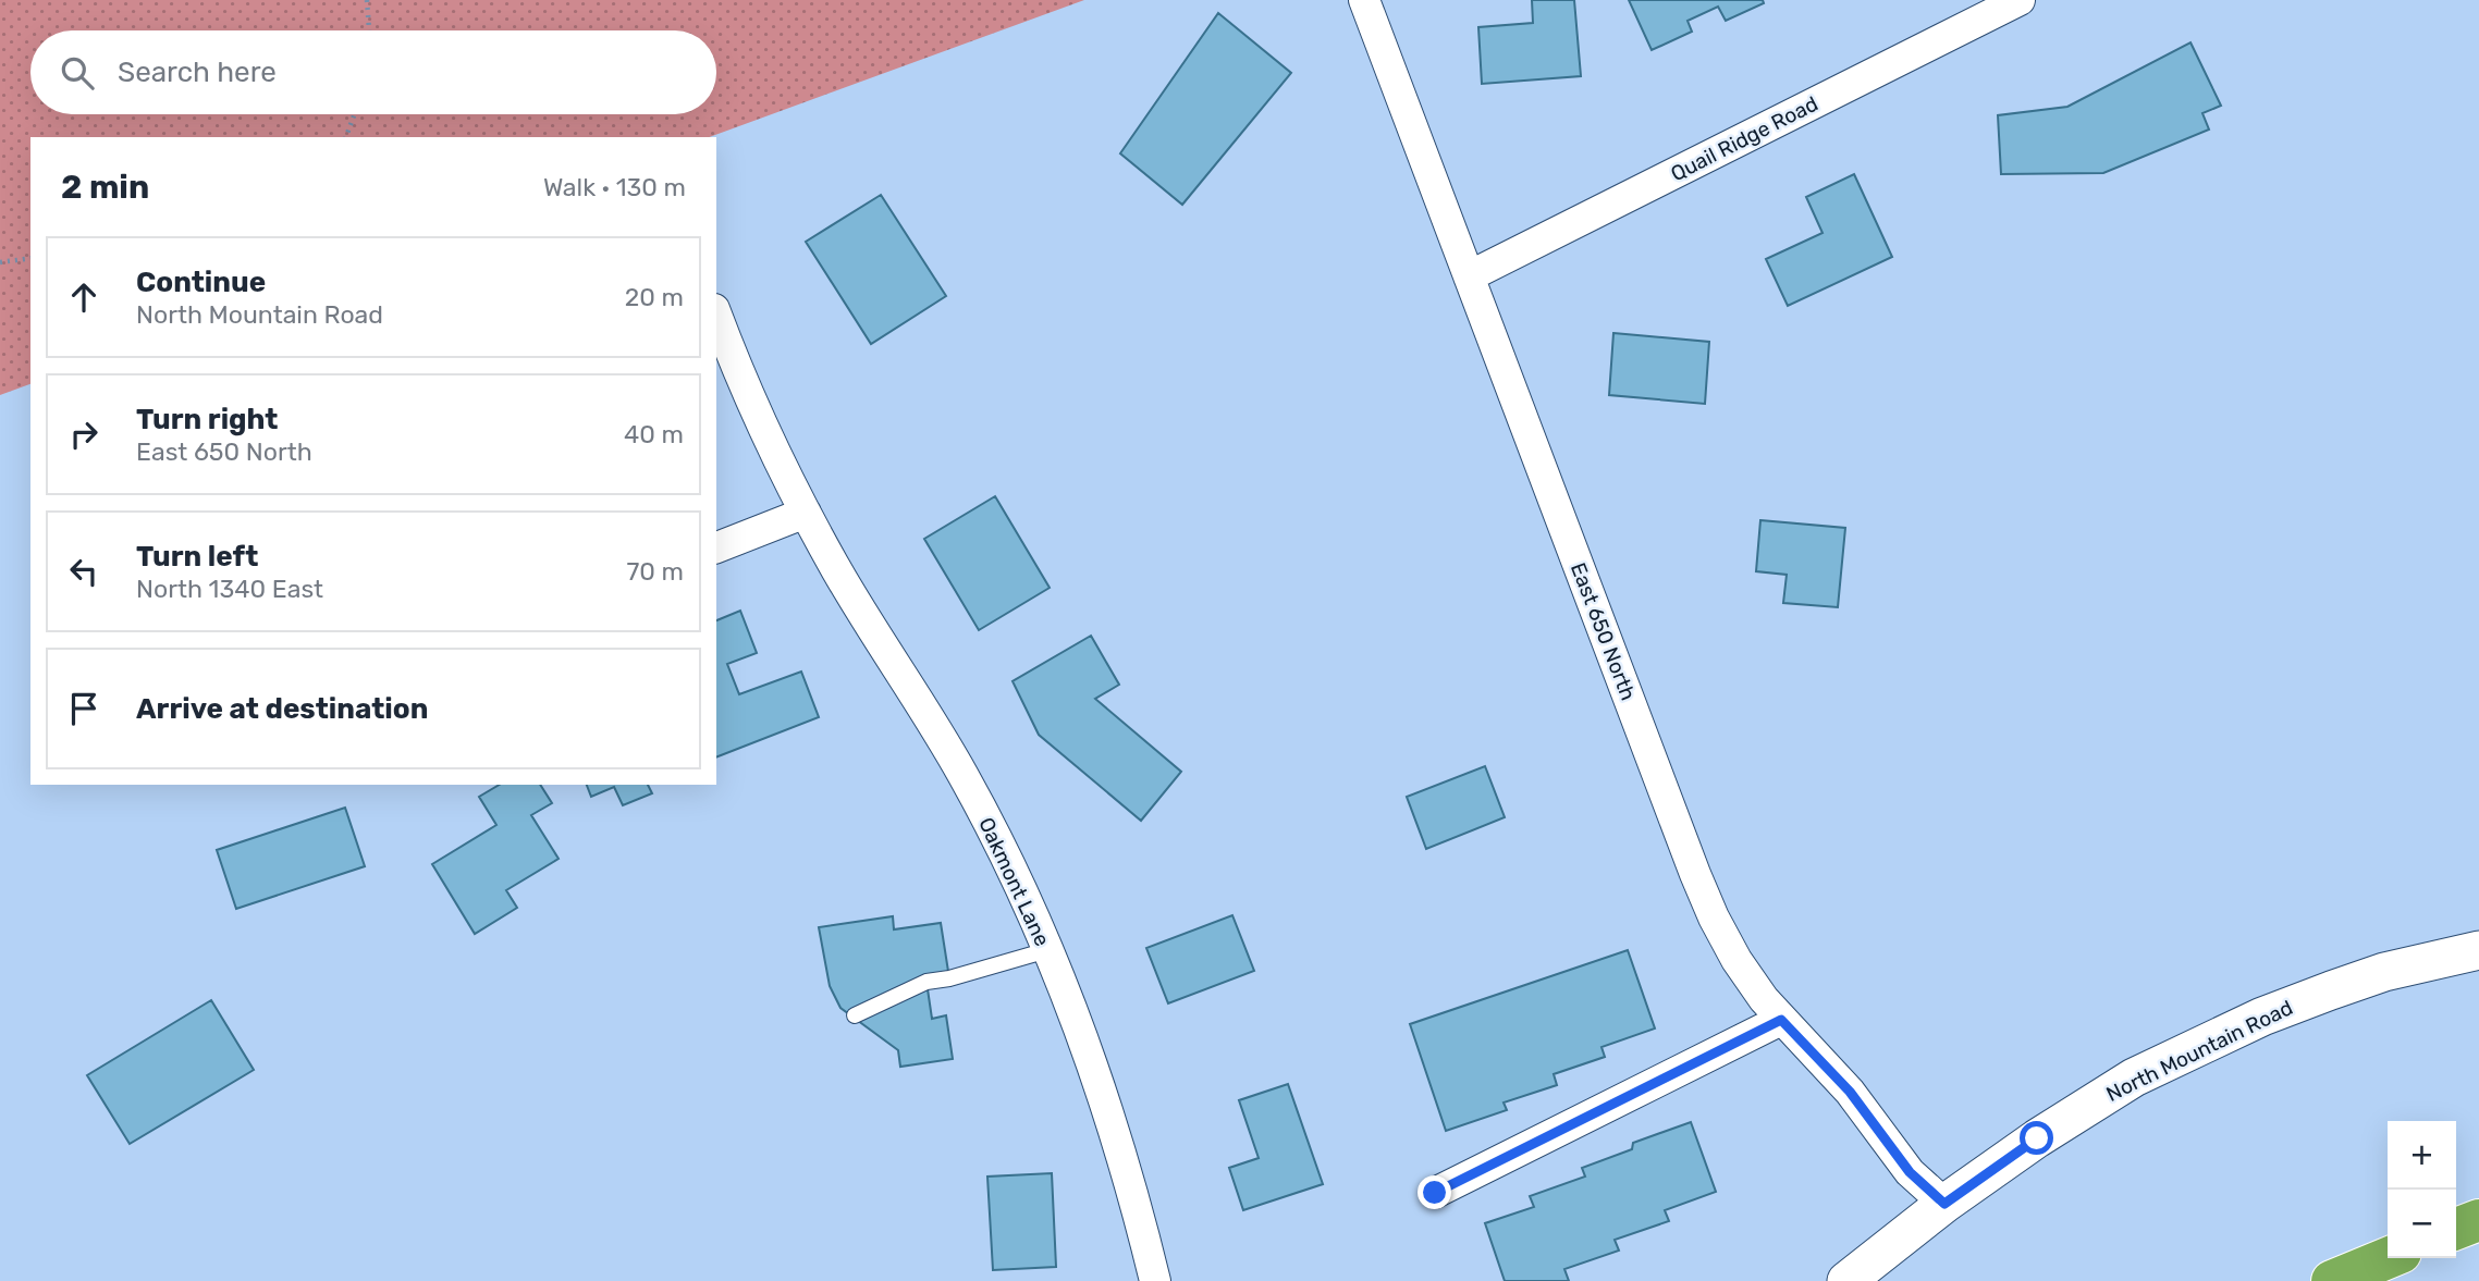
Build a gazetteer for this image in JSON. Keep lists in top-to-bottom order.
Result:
{
  "streets": {
    "street": [
      "Quail Ridge Road",
      "East 650 North",
      "Oakmont Lane",
      "North Mountain Road"
    ]
  },
  "crossings": [
    ["Quail Ridge Road", "East 650 North"],
    ["East 650 North", "North Mountain Road"]
  ],
  "page": {
    "search": "Search here",
    "heading": ["2 min", "Walk · 130 m"],
    "list": [
      ["Continue", "North Mountain Road", "20 m"],
      ["Turn right", "East 650 North", "40 m"],
      ["Turn left", "North 1340 East", "70 m"],
      "Arrive at destination"
    ],
    "map_buttons": ["+", "−"]
  }
}
